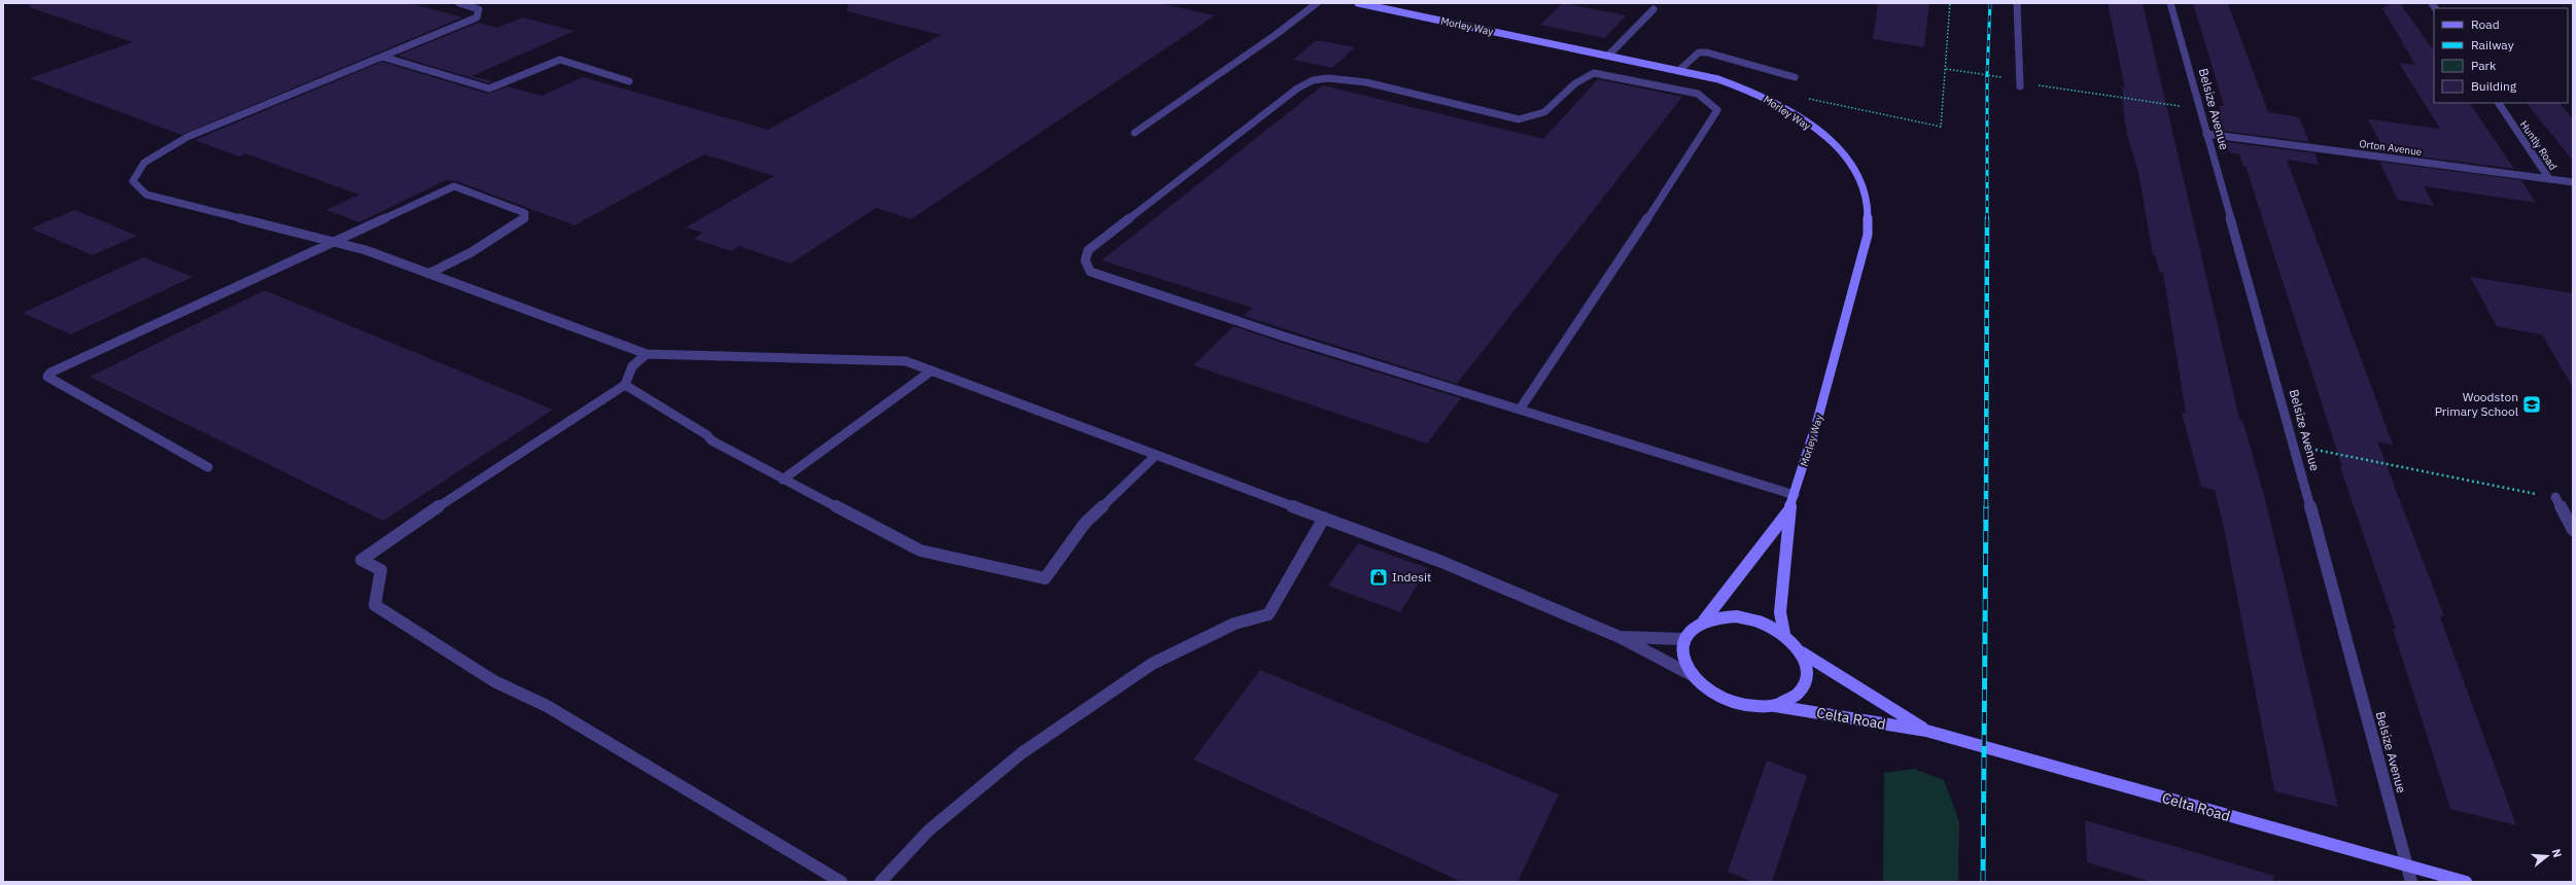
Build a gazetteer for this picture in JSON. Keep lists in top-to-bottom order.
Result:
{
  "streets": {
    "street": [
      "Morley Way",
      "Belsize Avenue",
      "Huntly Road",
      "Orton Avenue",
      "Celta Road"
    ]
  },
  "crossings": [
    ["Morley Way", "Celta Road"],
    ["Belsize Avenue", "Orton Avenue"],
    ["Belsize Avenue", "Celta Road"],
    ["Huntly Road", "Orton Avenue"]
  ],
  "places": {
    "school or university": ["Woodston Primary School"],
    "shop": ["Indesit"]
  },
  "legend": [
    "Road",
    "Railway",
    "Park",
    "Building"
  ],
  "north": "right"
}
